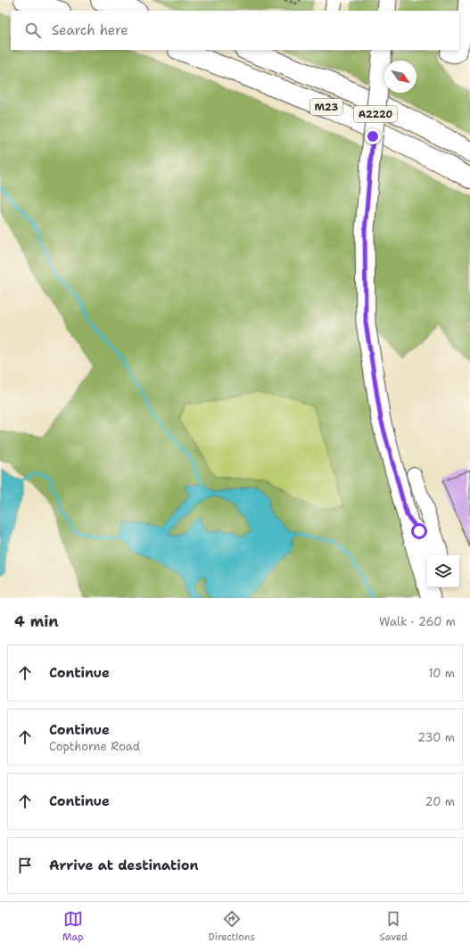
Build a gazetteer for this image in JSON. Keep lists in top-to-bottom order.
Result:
{
  "streets": {
    "highway": ["M23"],
    "main road": ["A2220"]
  },
  "north": "bottom right",
  "page": {
    "search": "Search here",
    "heading": ["4 min", "Walk · 260 m"],
    "list": [
      ["Continue", "10 m"],
      ["Continue", "Copthorne Road", "230 m"],
      ["Continue", "20 m"],
      "Arrive at destination"
    ],
    "nav": ["Map", "Directions", "Saved"]
  }
}
